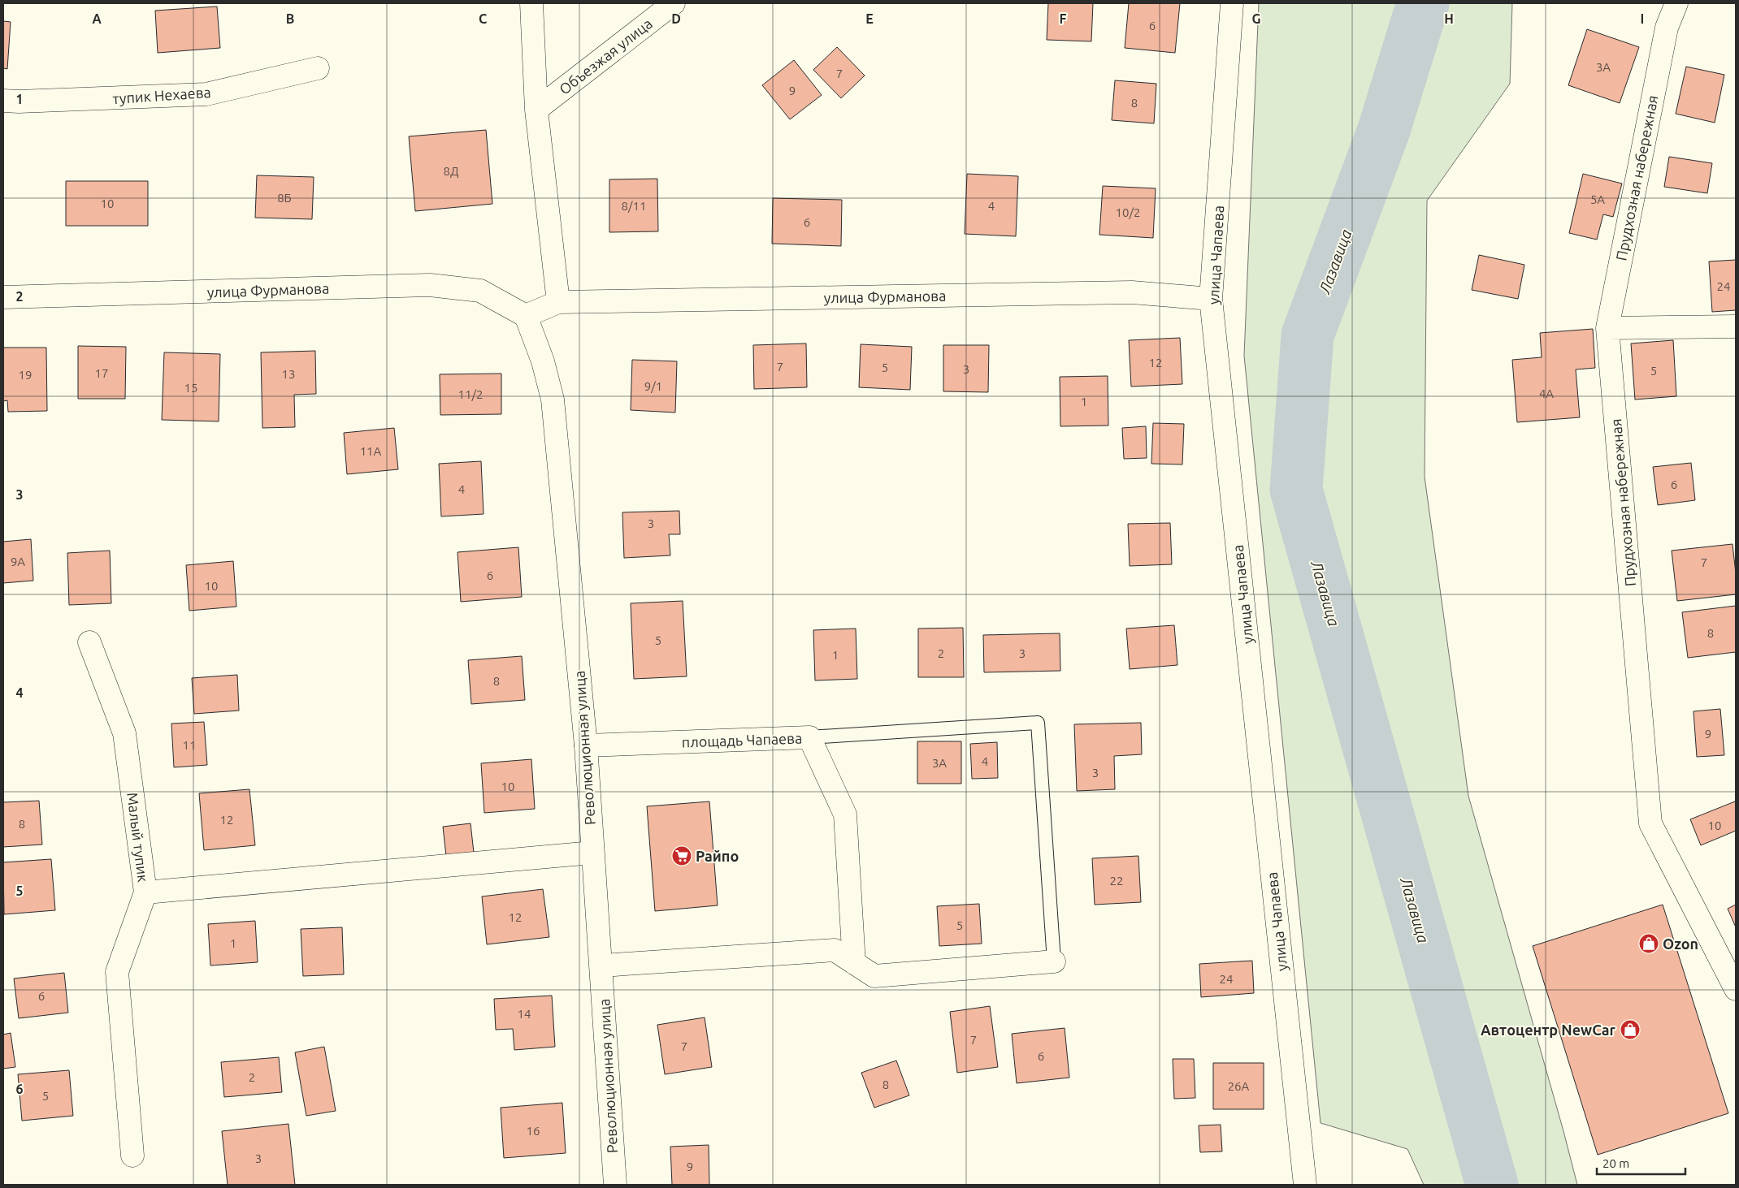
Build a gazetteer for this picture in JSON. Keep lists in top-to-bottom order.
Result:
{
  "streets": {
    "street": [
      "Объезжая улица",
      "тупик Нехаева",
      "Прудхозная набережная",
      "улица Чапаева",
      "улица Фурманова",
      "площадь Чапаева",
      "Революционная улица",
      "Малый тупик"
    ]
  },
  "crossings": [
    ["улица Чапаева", "улица Фурманова"],
    ["улица Фурманова", "Революционная улица"],
    ["площадь Чапаева", "Революционная улица"]
  ],
  "water": ["Лазавица"],
  "places": {
    "supermarket": ["Райпо"],
    "shop": ["Ozon", "Автоцентр NewCar"]
  },
  "house_numbers": [
    "6",
    "3А",
    "7",
    "9",
    "8",
    "8Д",
    "8Б",
    "5А",
    "10",
    "8/11",
    "4",
    "10/2",
    "6",
    "24",
    "12",
    "7",
    "5",
    "3",
    "5",
    "17",
    "13",
    "19",
    "9/1",
    "15",
    "4А",
    "11/2",
    "1",
    "11А",
    "6",
    "4",
    "3",
    "9А",
    "7",
    "6",
    "10",
    "8",
    "5",
    "2",
    "3",
    "1",
    "8",
    "9",
    "11",
    "4",
    "3А",
    "3",
    "10",
    "12",
    "8",
    "10",
    "22",
    "12",
    "5",
    "1",
    "24",
    "6",
    "14",
    "7",
    "7",
    "6",
    "2",
    "8",
    "26А",
    "5",
    "16",
    "3",
    "9"
  ],
  "scale_bar": "20 m",
  "grid": {
    "columns": [
      "A",
      "B",
      "C",
      "D",
      "E",
      "F",
      "G",
      "H",
      "I"
    ],
    "rows": [
      "1",
      "2",
      "3",
      "4",
      "5",
      "6"
    ]
  }
}
